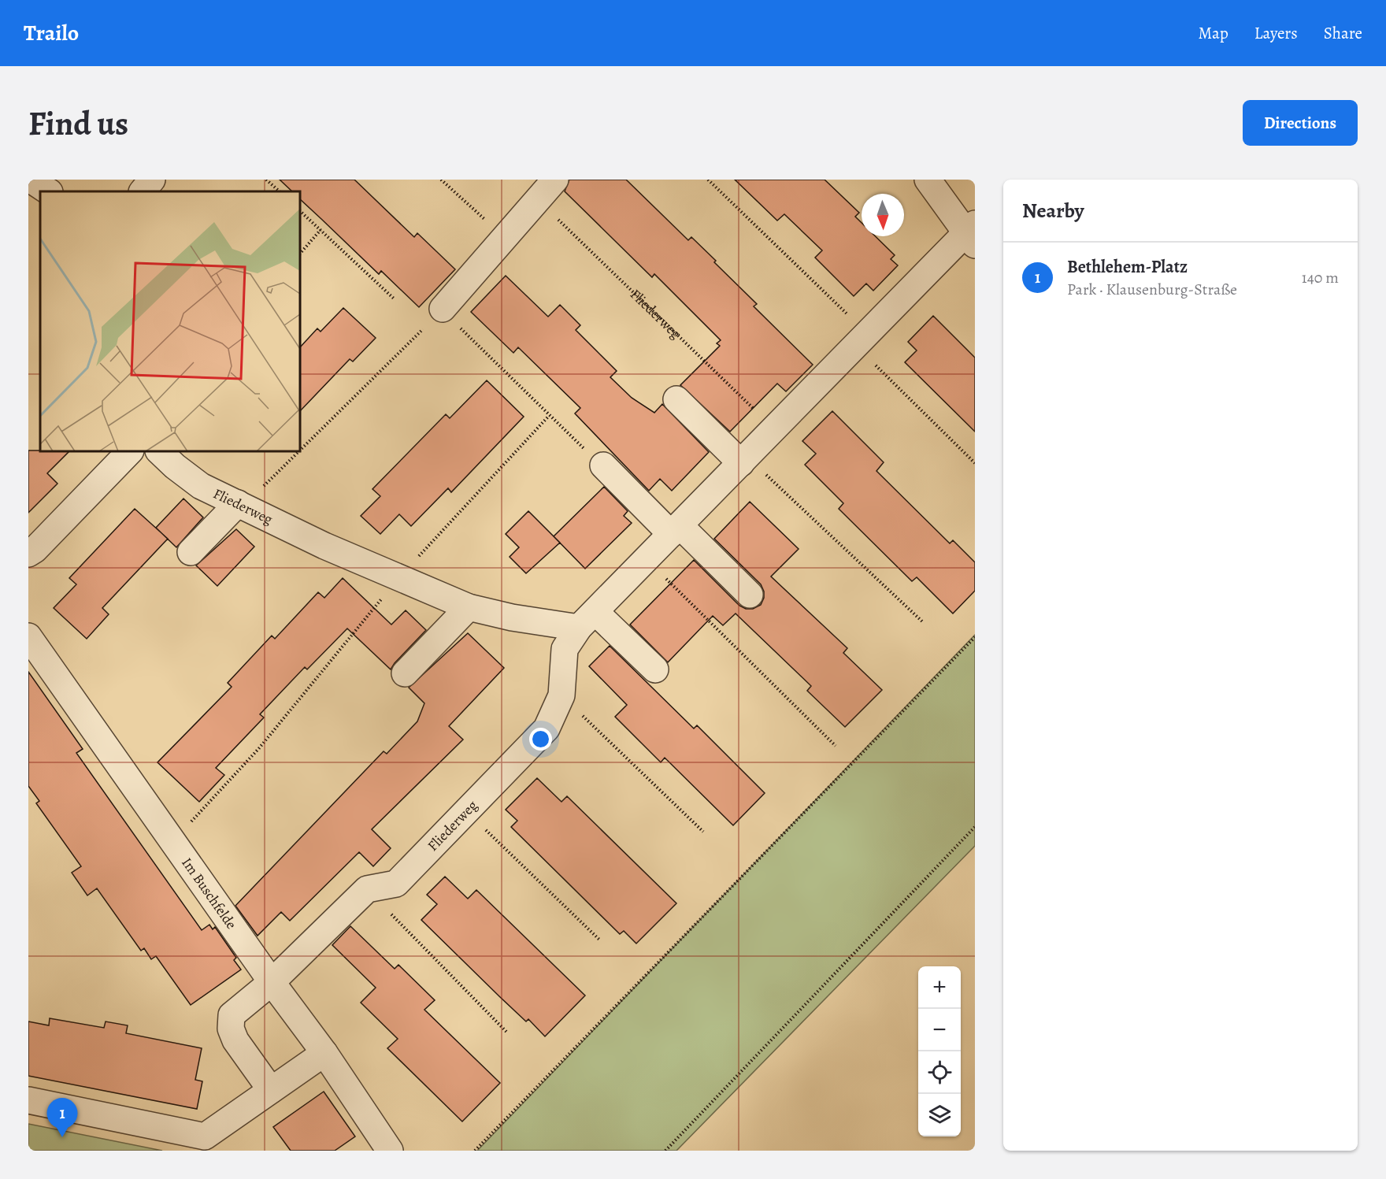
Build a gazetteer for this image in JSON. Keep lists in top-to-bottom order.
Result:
{
  "streets": {
    "street": ["Fliederweg", "Im Buschfelde"]
  },
  "north": "bottom",
  "page": {
    "header": "Trailo",
    "nav": ["Map", "Layers", "Share"],
    "buttons": "Directions",
    "title": "Find us",
    "heading": "Nearby",
    "list": [
      {
        "mark": "1",
        "name": "Bethlehem-Platz",
        "note": "Park · Klausenburg-Straße",
        "value": "140 m"
      }
    ],
    "map_buttons": ["+", "−"],
    "pins": "1"
  }
}
